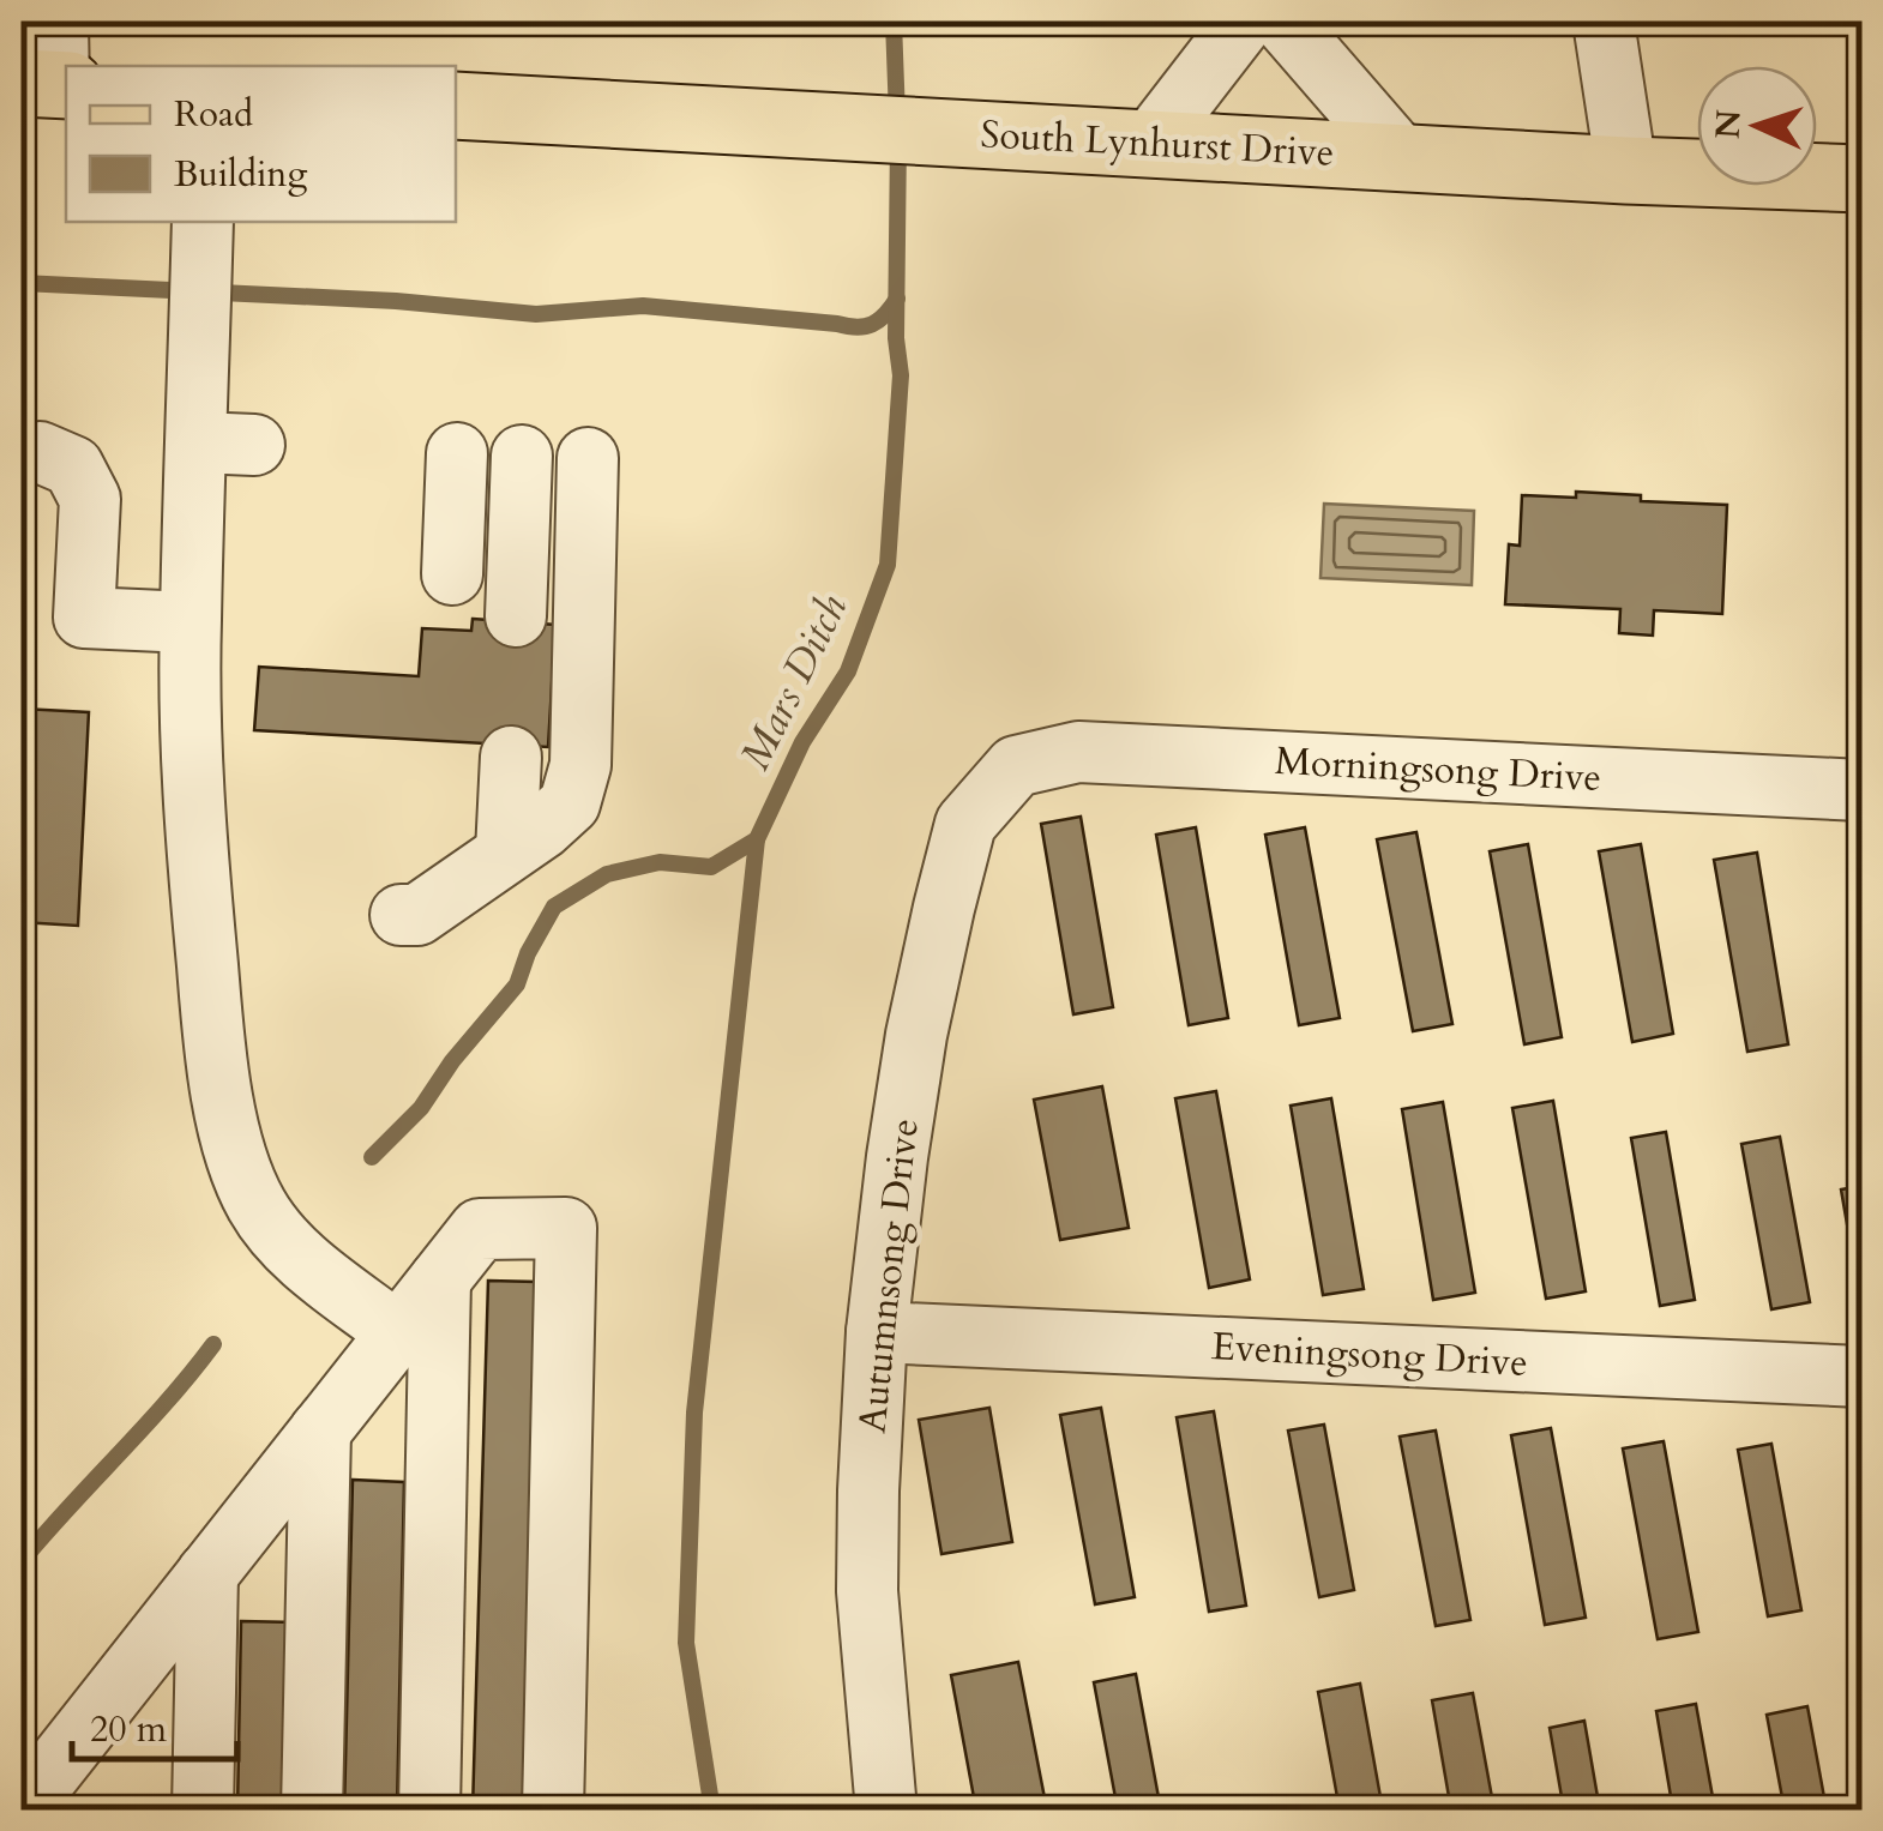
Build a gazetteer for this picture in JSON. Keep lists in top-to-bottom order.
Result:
{
  "streets": {
    "main road": ["South Lynhurst Drive"],
    "street": ["Morningsong Drive", "Autumnsong Drive", "Eveningsong Drive"]
  },
  "crossings": [
    ["Morningsong Drive", "Autumnsong Drive"],
    ["Autumnsong Drive", "Eveningsong Drive"]
  ],
  "water": ["Mars Ditch"],
  "legend": ["Road", "Building"],
  "scale_bar": "20 m",
  "north": "left"
}
